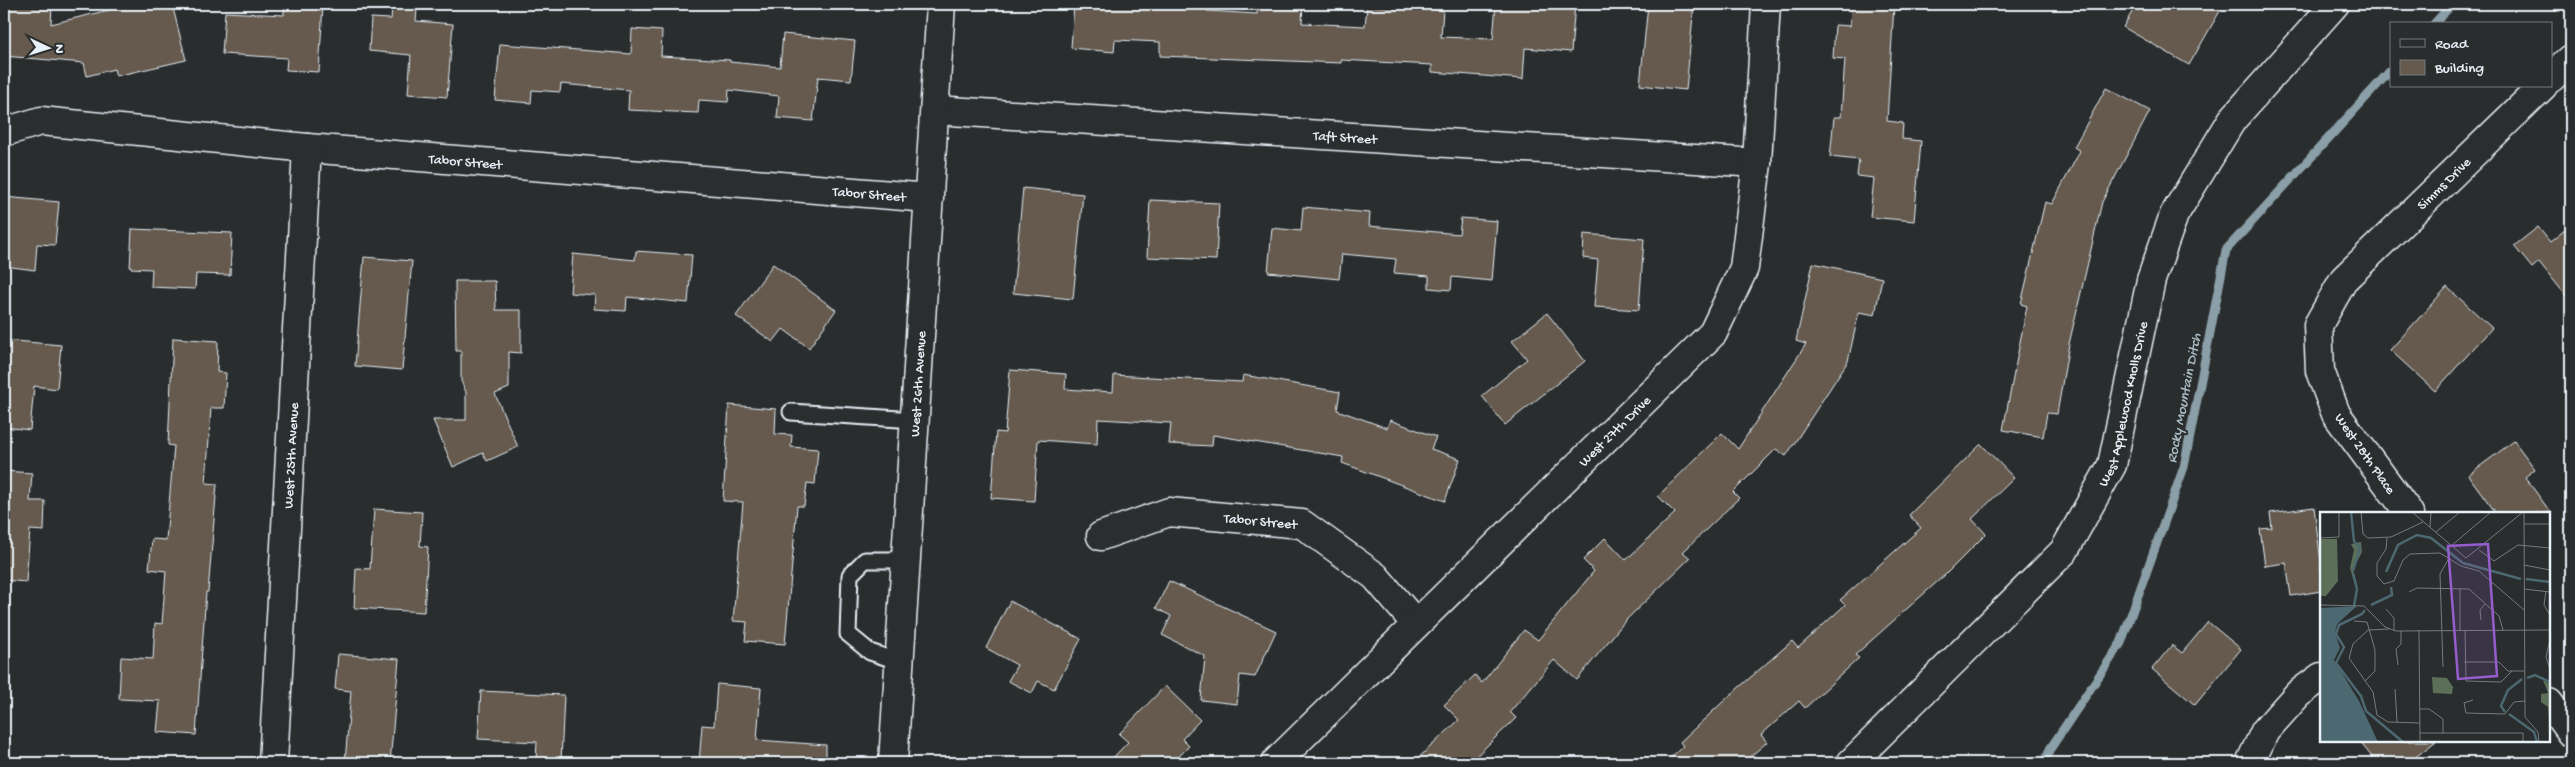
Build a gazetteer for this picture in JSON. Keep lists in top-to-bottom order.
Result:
{
  "streets": {
    "street": [
      "Taft Street",
      "Tabor Street",
      "Simms Drive",
      "West 26th Avenue",
      "West Applewood Knolls Drive",
      "West 27th Drive",
      "West 28th Place",
      "West 25th Avenue"
    ]
  },
  "crossings": [
    ["Taft Street", "West 26th Avenue"],
    ["Taft Street", "West 27th Drive"],
    ["Tabor Street", "West 26th Avenue"],
    ["Tabor Street", "West 27th Drive"],
    ["Tabor Street", "West 25th Avenue"],
    ["Simms Drive", "West 28th Place"]
  ],
  "water": ["Rocky Mountain Ditch"],
  "legend": ["Road", "Building"],
  "north": "right"
}
